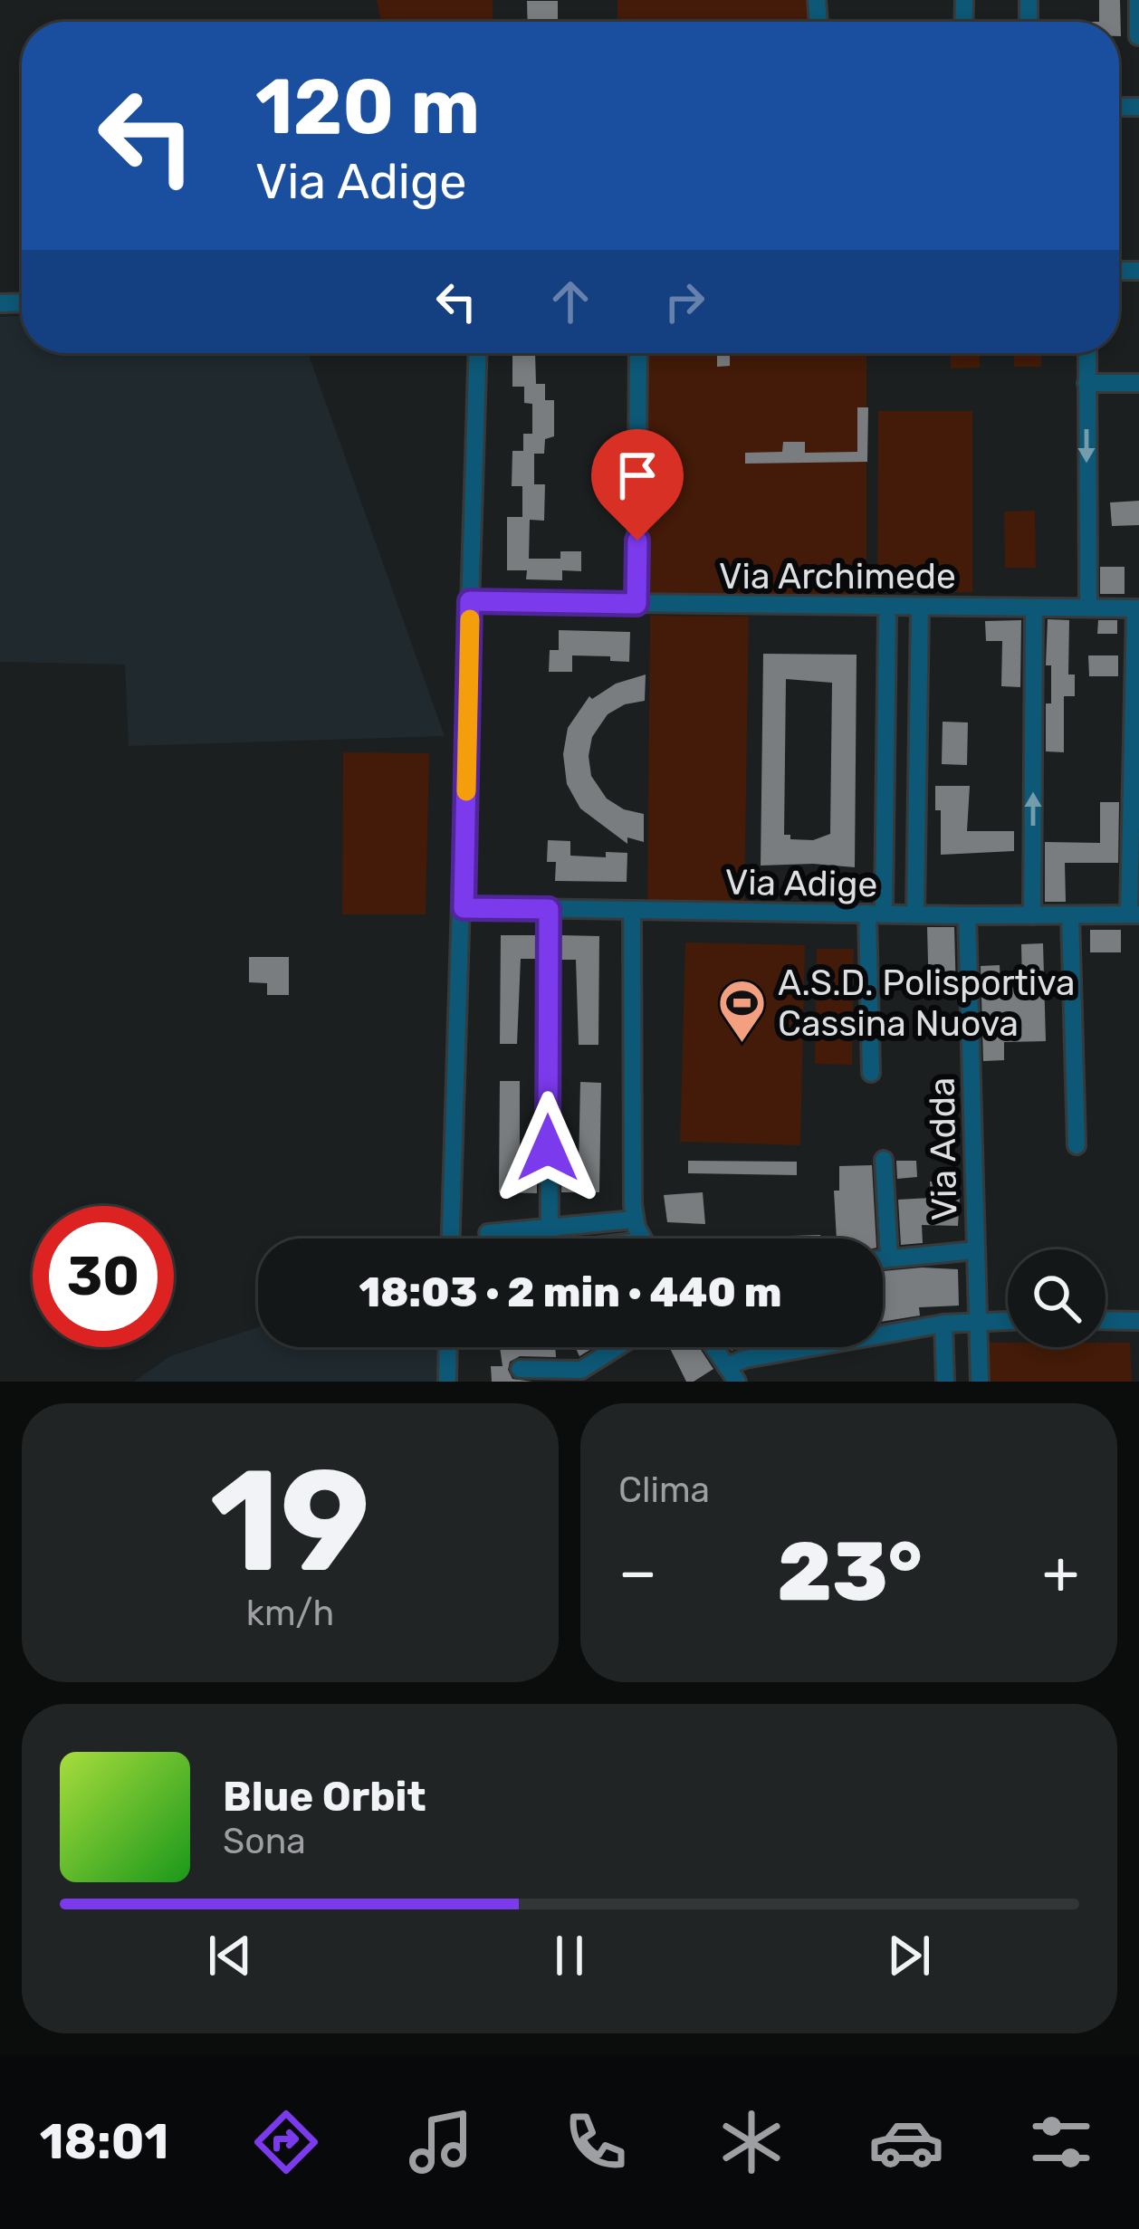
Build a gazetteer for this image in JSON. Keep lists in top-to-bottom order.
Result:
{
  "streets": {
    "street": ["Via Archimede", "Via Adige", "Via Adda"]
  },
  "crossings": [
    ["Via Adige", "Via Adda"]
  ],
  "places": {
    "sports": ["A.S.D. Polisportiva Cassina Nuova"]
  },
  "page": {
    "turn": ["120 m", "Via Adige"],
    "limit": "30",
    "trip": "18:03 · 2 min · 440 m",
    "tile": [
      ["19", "km/h"],
      "Clima"
    ],
    "heat": ["−", "23°", "+"],
    "song": ["Blue Orbit", "Sona"],
    "tabs": "18:01"
  }
}
